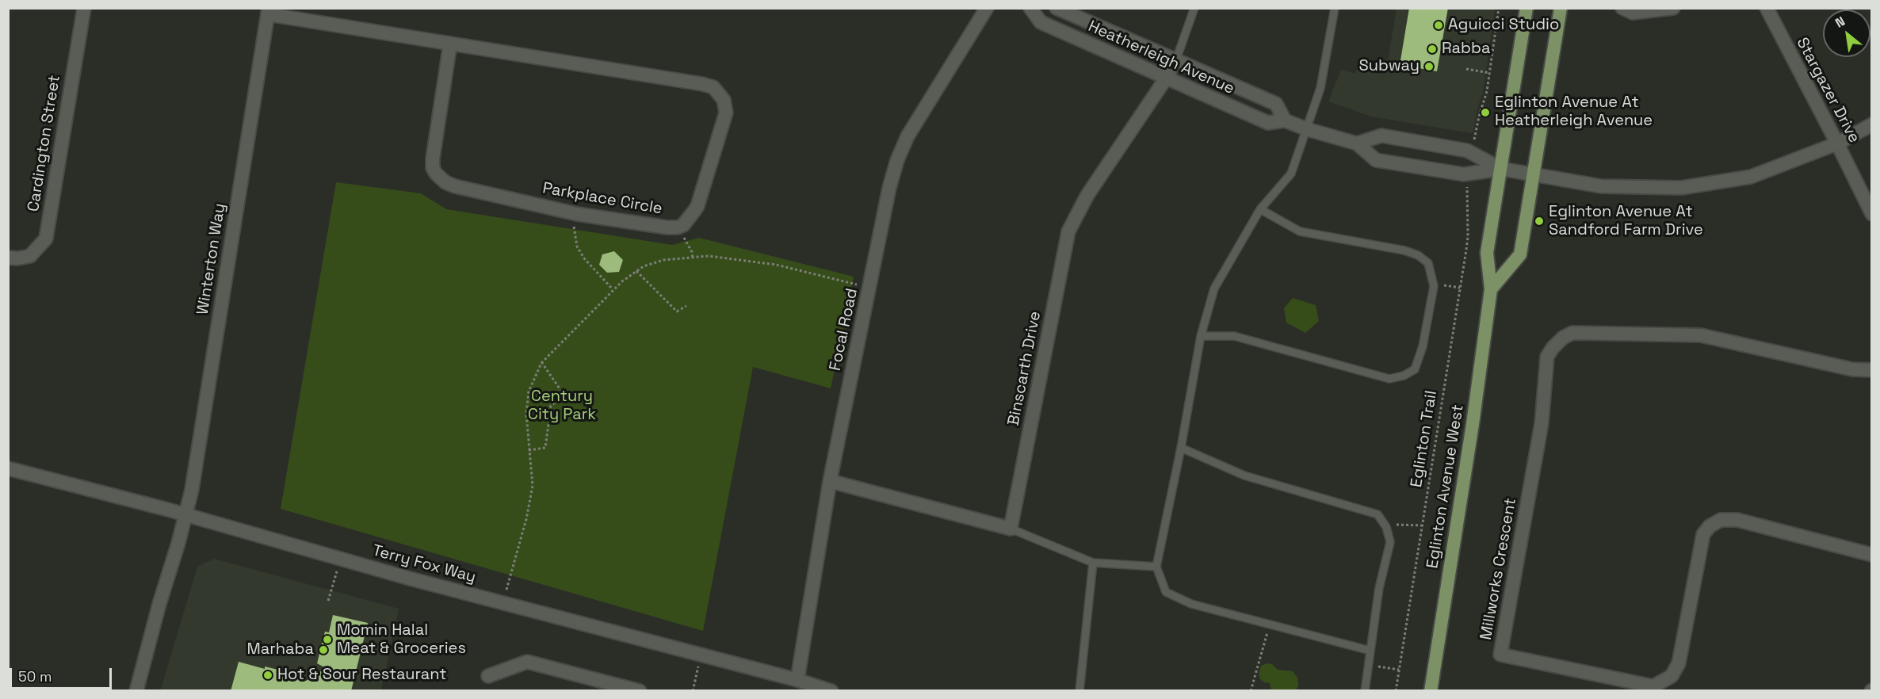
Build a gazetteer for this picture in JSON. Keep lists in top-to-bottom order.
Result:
{
  "streets": {
    "main road": ["Eglinton Avenue West"],
    "street": [
      "Heatherleigh Avenue",
      "Stargazer Drive",
      "Cardington Street",
      "Parkplace Circle",
      "Winterton Way",
      "Focal Road",
      "Binscarth Drive",
      "Terry Fox Way",
      "Millworks Crescent"
    ],
    "path": ["Eglinton Trail"]
  },
  "crossings": [
    ["Heatherleigh Avenue", "Binscarth Drive"],
    ["Heatherleigh Avenue", "Eglinton Avenue West"],
    ["Parkplace Circle", "Winterton Way"],
    ["Winterton Way", "Terry Fox Way"],
    ["Focal Road", "Terry Fox Way"]
  ],
  "parks": ["Century City Park"],
  "places": [
    "Aguicci Studio",
    "Rabba",
    "Subway",
    "Eglinton Avenue At Heatherleigh Avenue",
    "Eglinton Avenue At Sandford Farm Drive",
    "Momin Halal Meat & Groceries",
    "Marhaba",
    "Hot & Sour Restaurant"
  ],
  "scale_bar": "50 m",
  "north": "top left"
}
